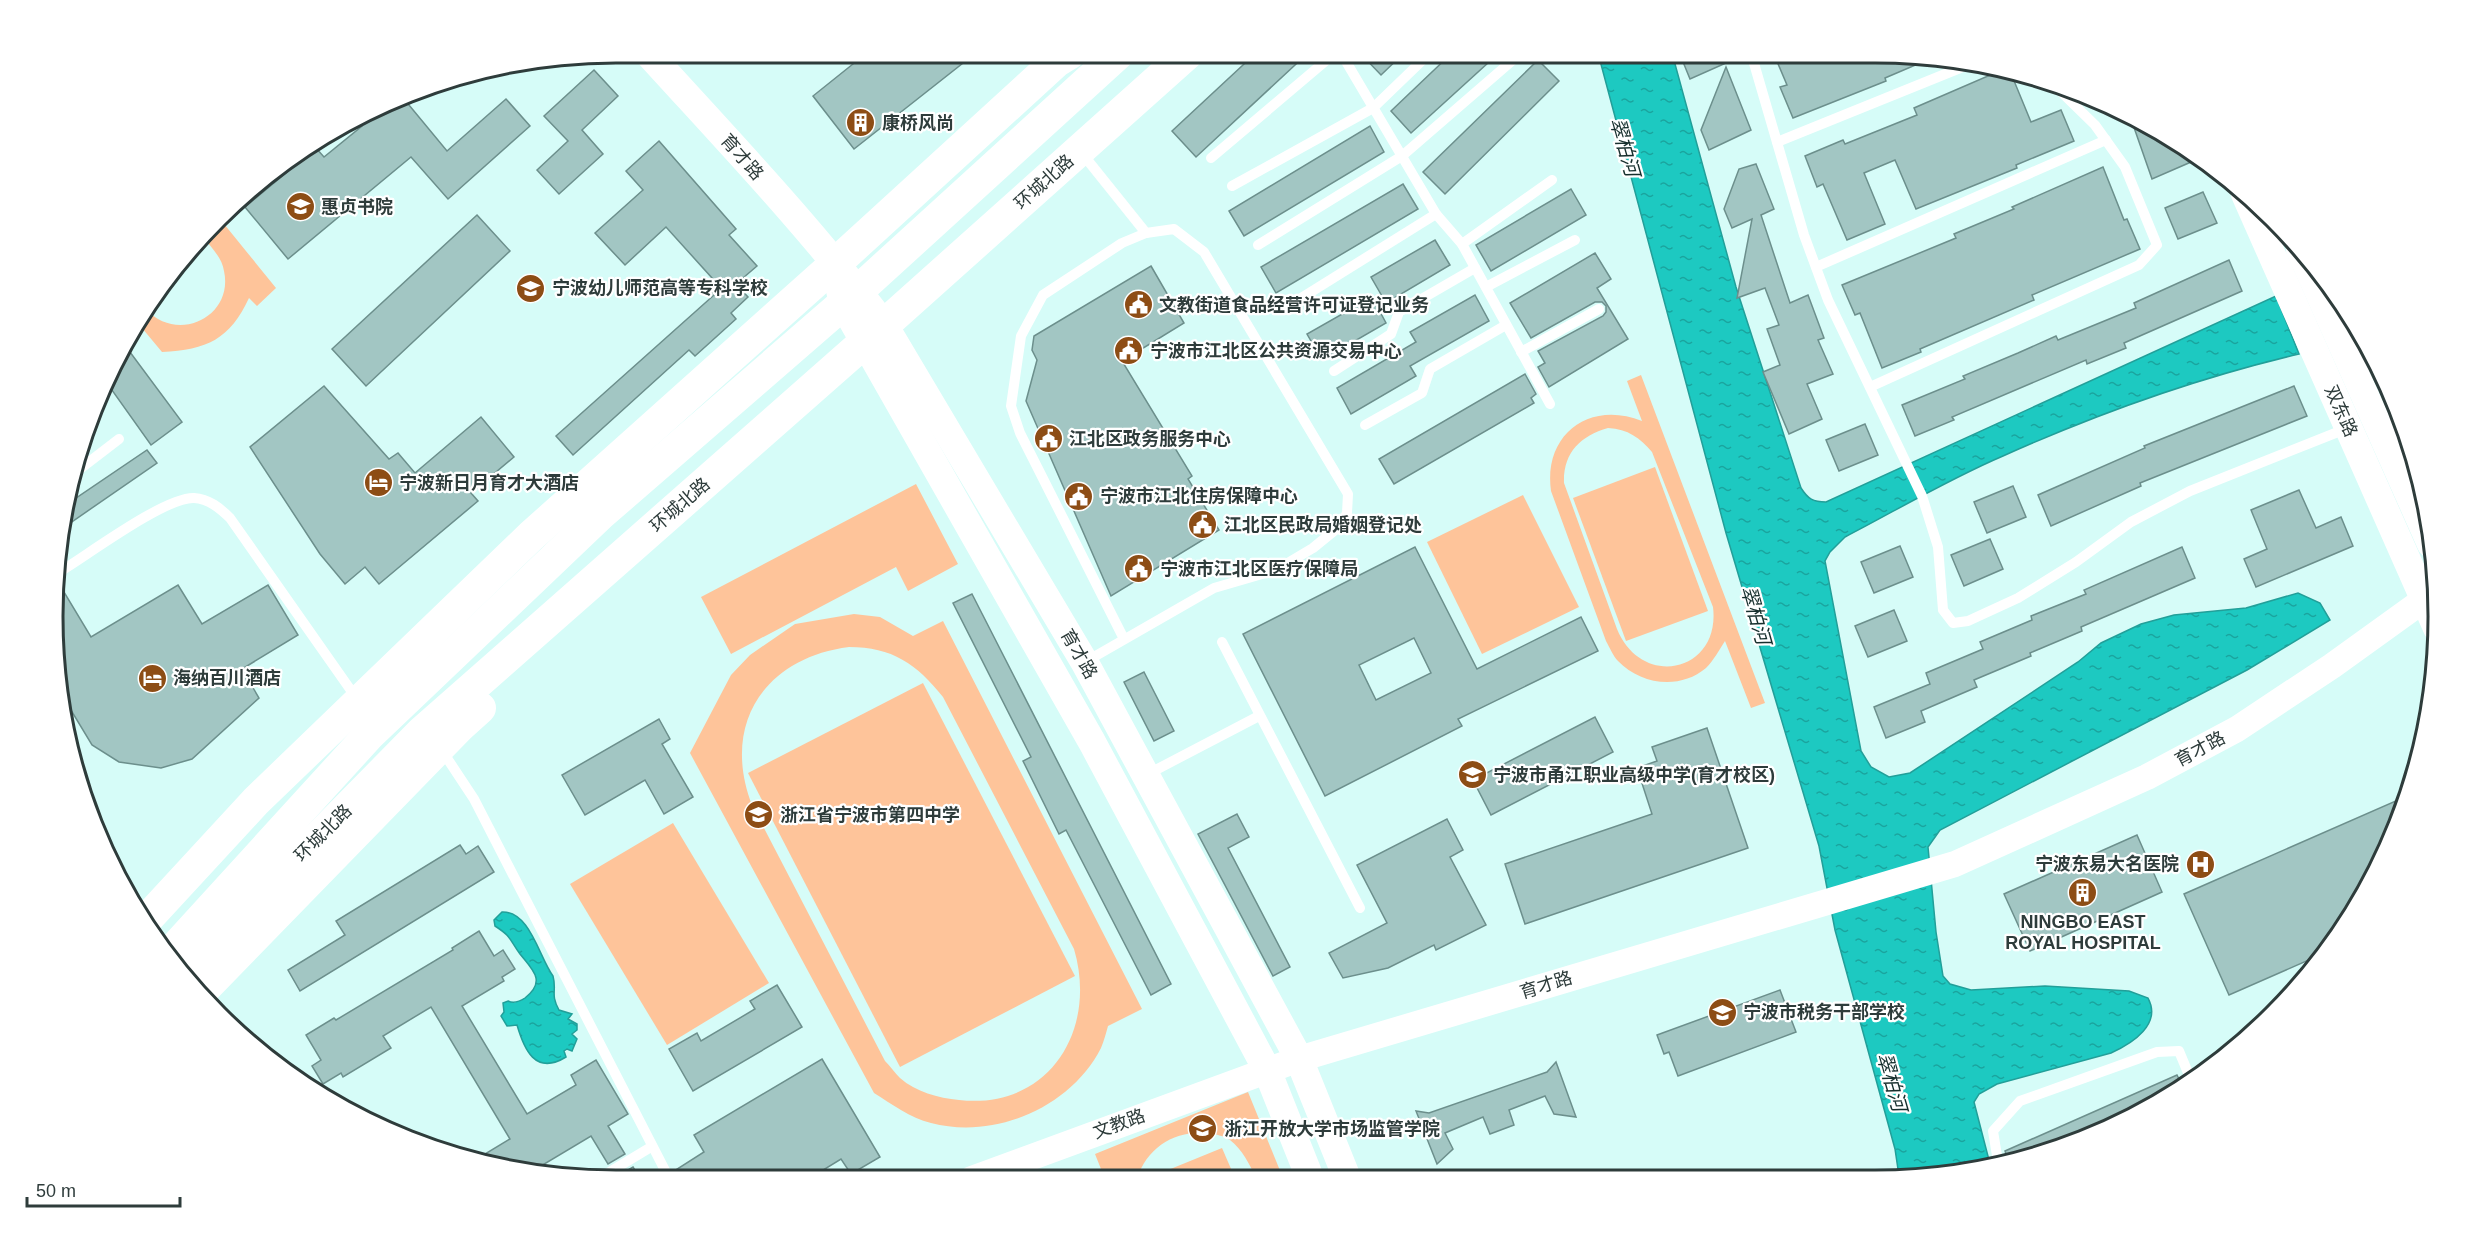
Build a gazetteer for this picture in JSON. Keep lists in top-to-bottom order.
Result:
{
  "streets": {
    "main road": ["育才路", "环城北路", "双东路"],
    "street": ["文教路"]
  },
  "crossings": [
    ["育才路", "环城北路"],
    ["育才路", "双东路"],
    ["育才路", "文教路"]
  ],
  "water": ["翠柏河"],
  "places": {
    "building": ["康桥风尚", "NINGBO EAST ROYAL HOSPITAL"],
    "school or university": [
      "惠贞书院",
      "宁波幼儿师范高等专科学校",
      "宁波市甬江职业高级中学(育才校区)",
      "浙江省宁波市第四中学",
      "宁波市税务干部学校",
      "浙江开放大学市场监管学院"
    ],
    "public building": [
      "文教街道食品经营许可证登记业务",
      "宁波市江北区公共资源交易中心",
      "江北区政务服务中心",
      "宁波市江北住房保障中心",
      "江北区民政局婚姻登记处",
      "宁波市江北区医疗保障局"
    ],
    "hotel": ["宁波新日月育才大酒店", "海纳百川酒店"],
    "hospital": ["宁波东易大名医院"]
  },
  "scale_bar": "50 m"
}
